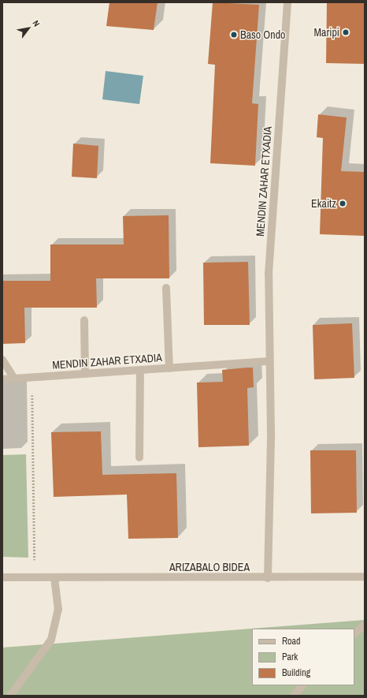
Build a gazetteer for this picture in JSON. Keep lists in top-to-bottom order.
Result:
{
  "streets": {
    "street": ["MENDIN ZAHAR ETXADIA", "ARIZABALO BIDEA"]
  },
  "crossings": [
    ["MENDIN ZAHAR ETXADIA", "ARIZABALO BIDEA"]
  ],
  "places": ["Maripi", "Baso Ondo", "Ekaitz"],
  "legend": ["Road", "Park", "Building"],
  "north": "top right"
}
